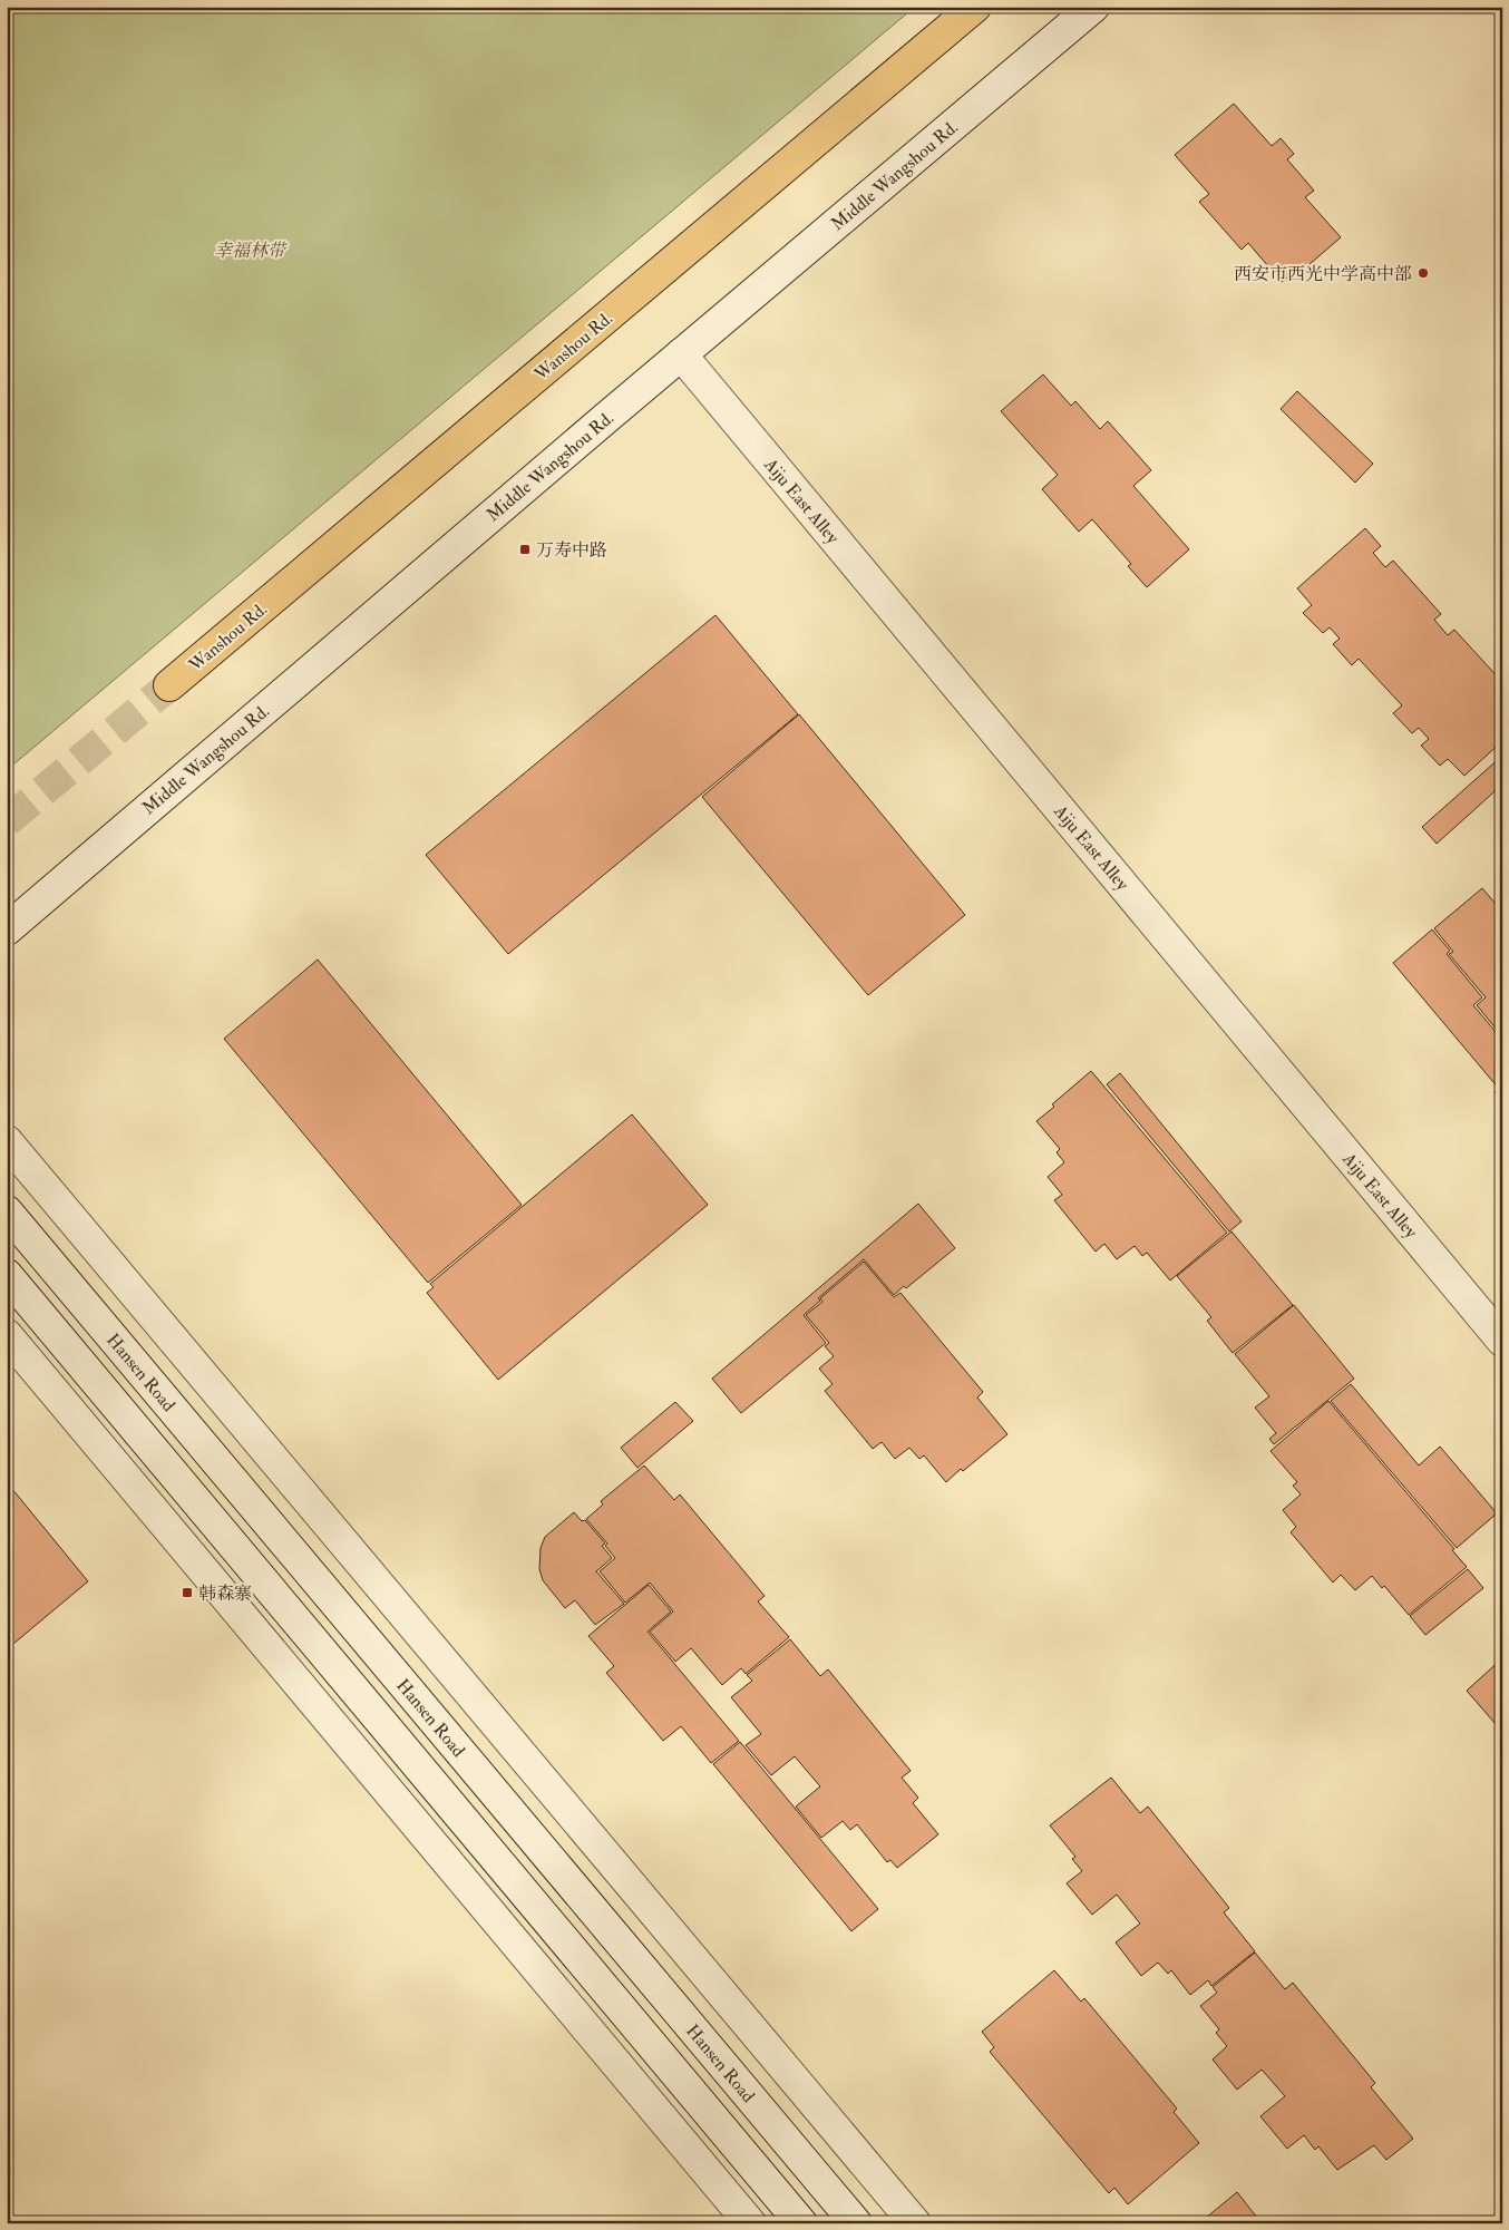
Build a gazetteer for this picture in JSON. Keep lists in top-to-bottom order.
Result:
{
  "streets": {
    "main road": [
      "Middle Wangshou Rd.",
      "Wanshou Rd.",
      "Aiju East Alley",
      "Hansen Road"
    ]
  },
  "crossings": [
    ["Middle Wangshou Rd.", "Aiju East Alley"]
  ],
  "parks": ["幸福林带"],
  "places": {
    "other": ["西安市西光中学高中部"],
    "transit": ["万寿中路", "韩森寨"]
  }
}
